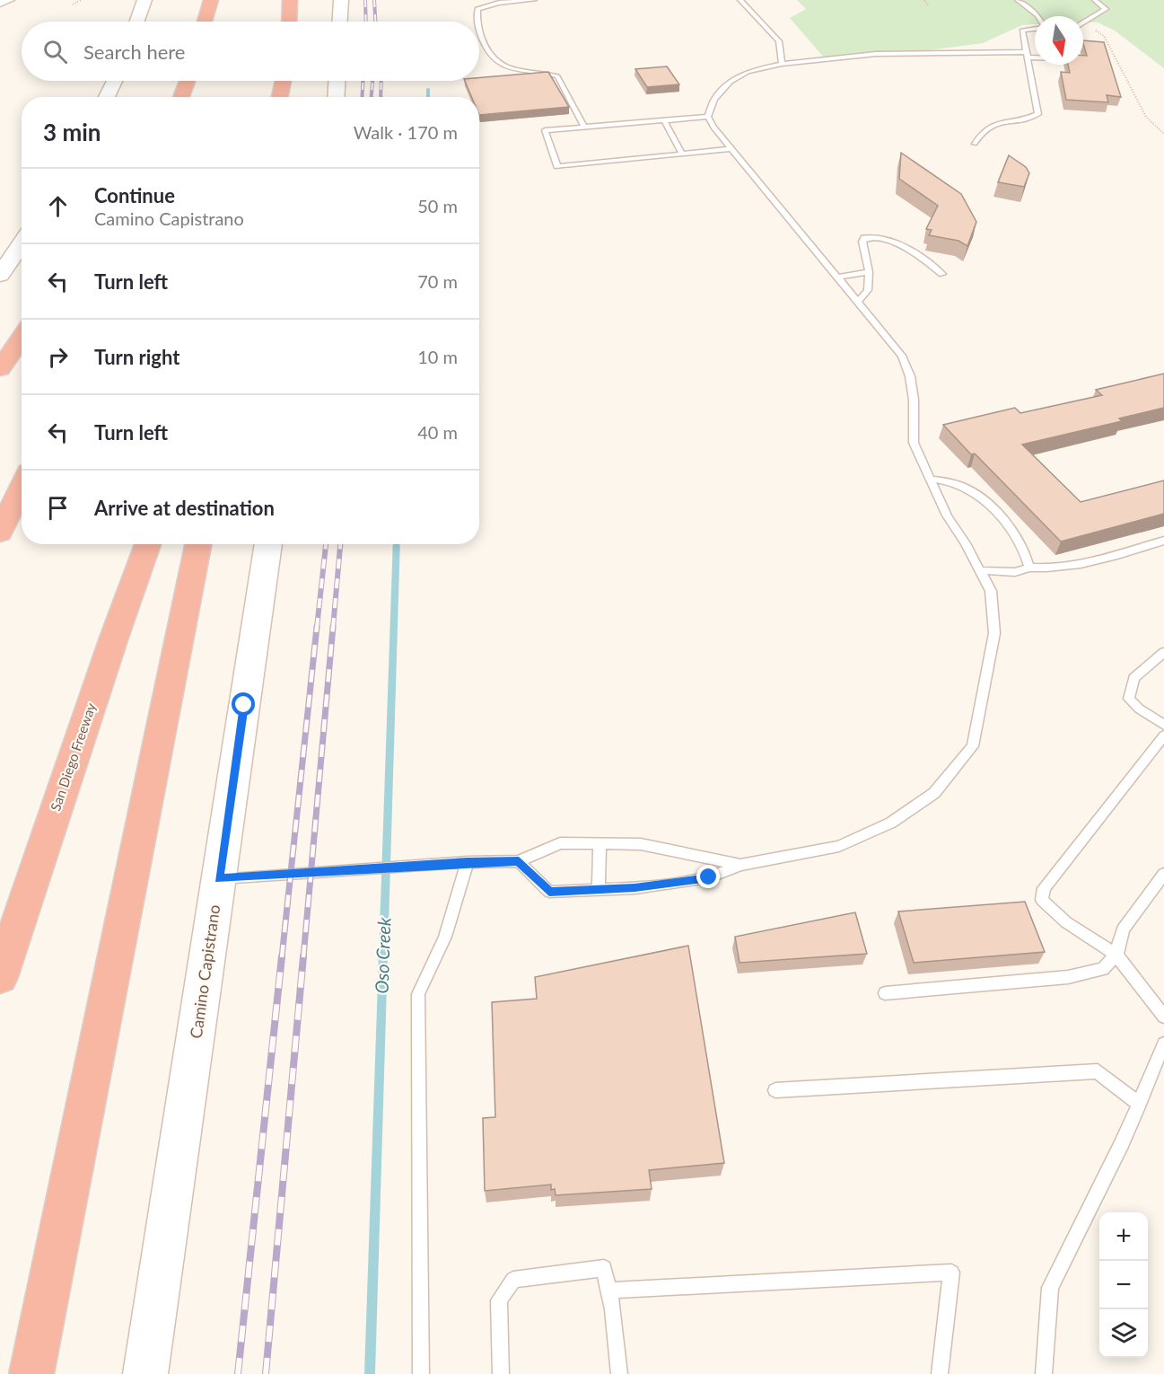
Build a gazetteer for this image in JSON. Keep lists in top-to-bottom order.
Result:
{
  "streets": {
    "highway": ["San Diego Freeway"],
    "street": ["Camino Capistrano"]
  },
  "water": ["Oso Creek"],
  "north": "bottom",
  "page": {
    "search": "Search here",
    "heading": ["3 min", "Walk · 170 m"],
    "list": [
      ["Continue", "Camino Capistrano", "50 m"],
      ["Turn left", "70 m"],
      ["Turn right", "10 m"],
      ["Turn left", "40 m"],
      "Arrive at destination"
    ],
    "map_buttons": ["+", "−"]
  }
}
